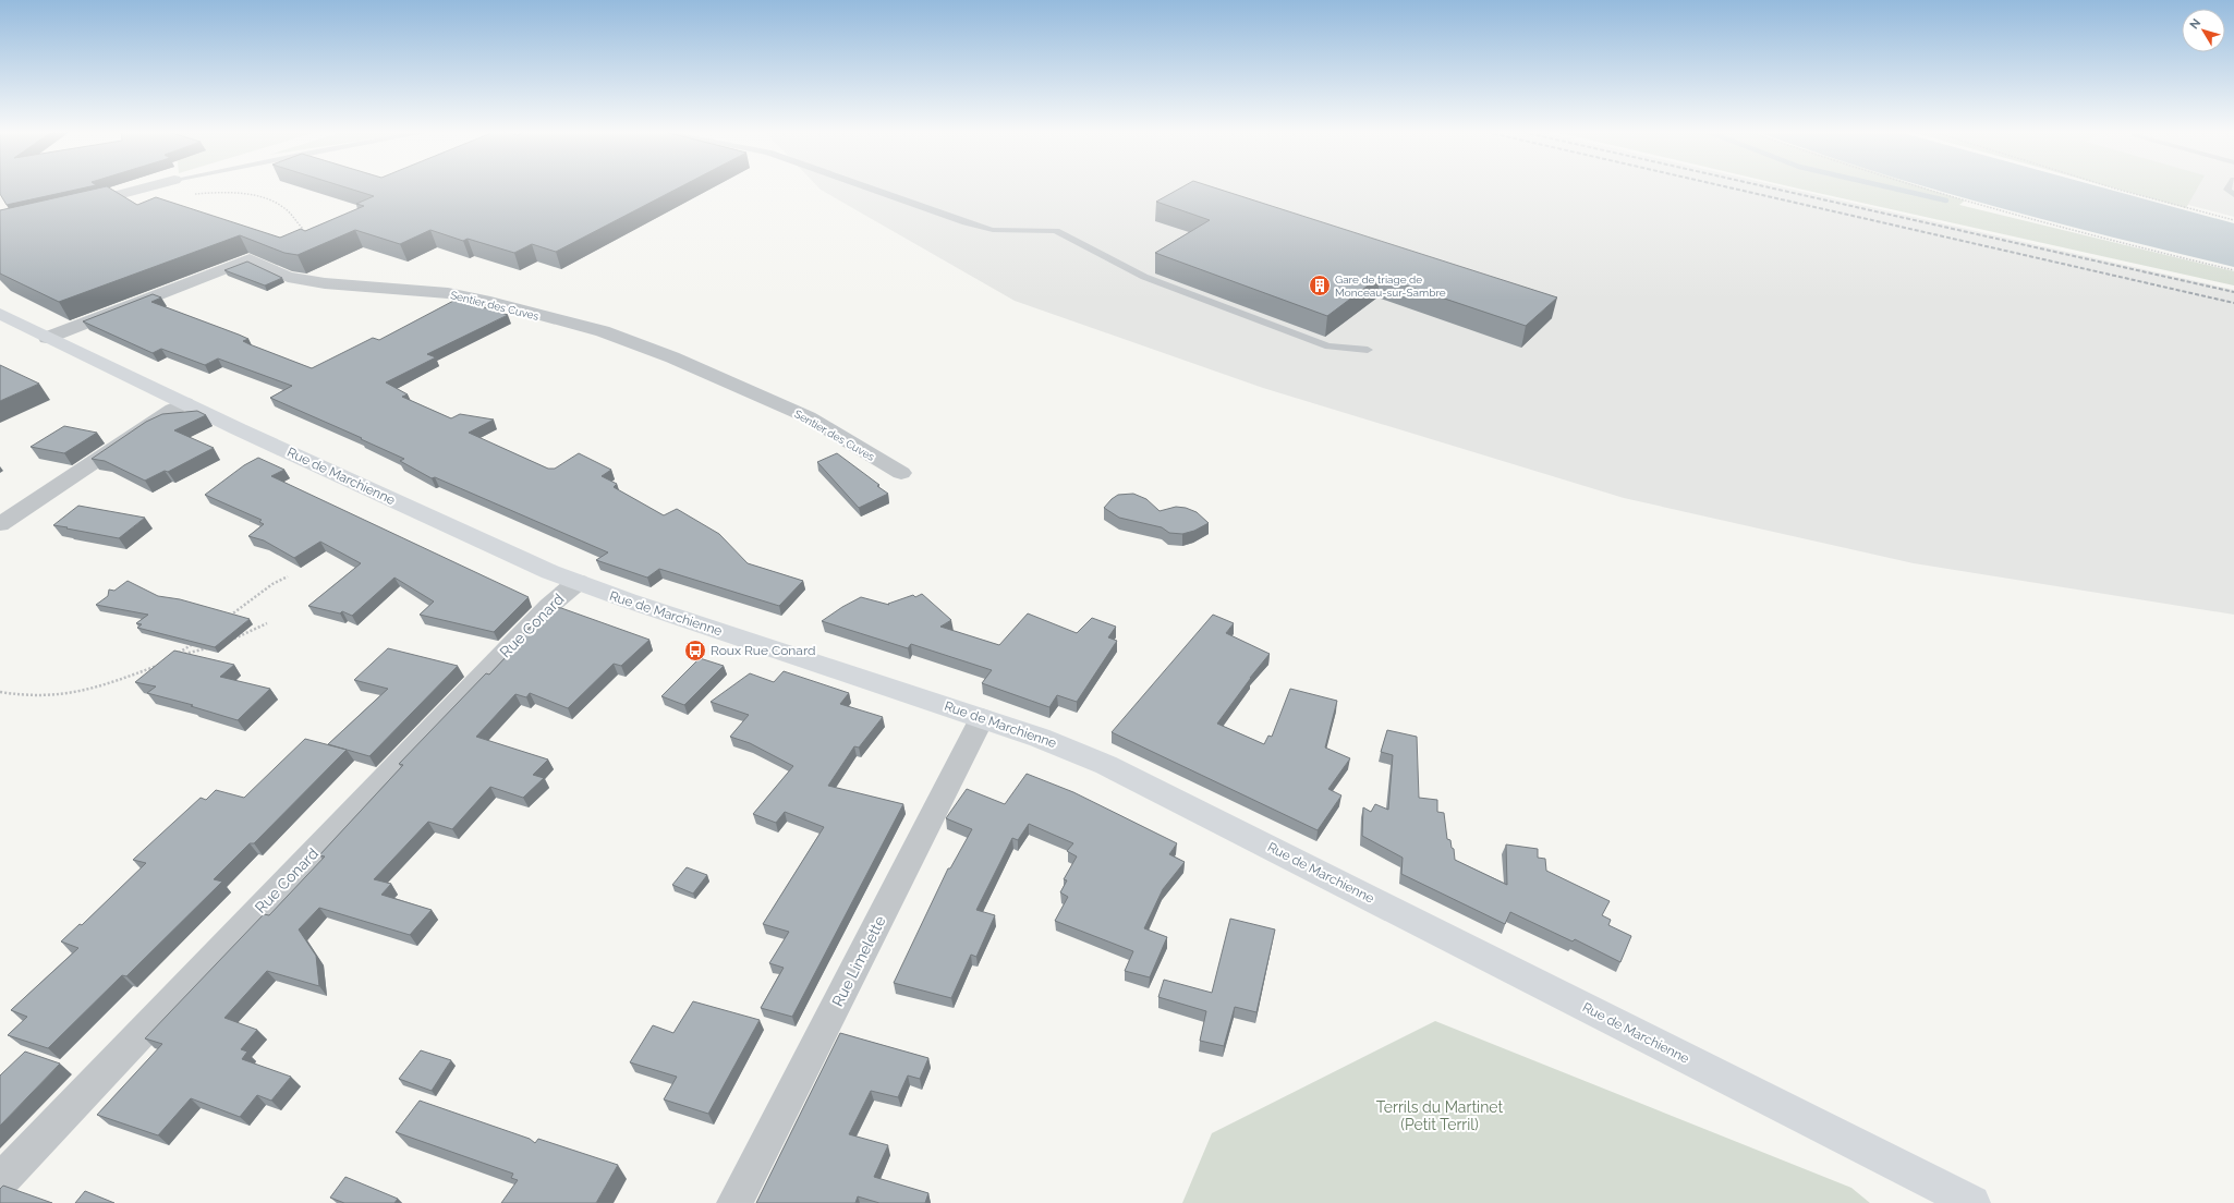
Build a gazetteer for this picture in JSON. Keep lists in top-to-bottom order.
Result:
{
  "streets": {
    "main road": ["Rue de Marchienne"],
    "street": ["Sentier des Cuves", "Rue Conard", "Rue Limelette"]
  },
  "crossings": [
    ["Sentier des Cuves", "Rue de Marchienne"],
    ["Rue de Marchienne", "Rue Conard"],
    ["Rue de Marchienne", "Rue Limelette"]
  ],
  "parks": ["Terrils du Martinet (Petit Terril)"],
  "places": {
    "building": ["Gare de triage de Monceau-sur-Sambre"],
    "bus stop": ["Roux Rue Conard"]
  },
  "north": "top left"
}
